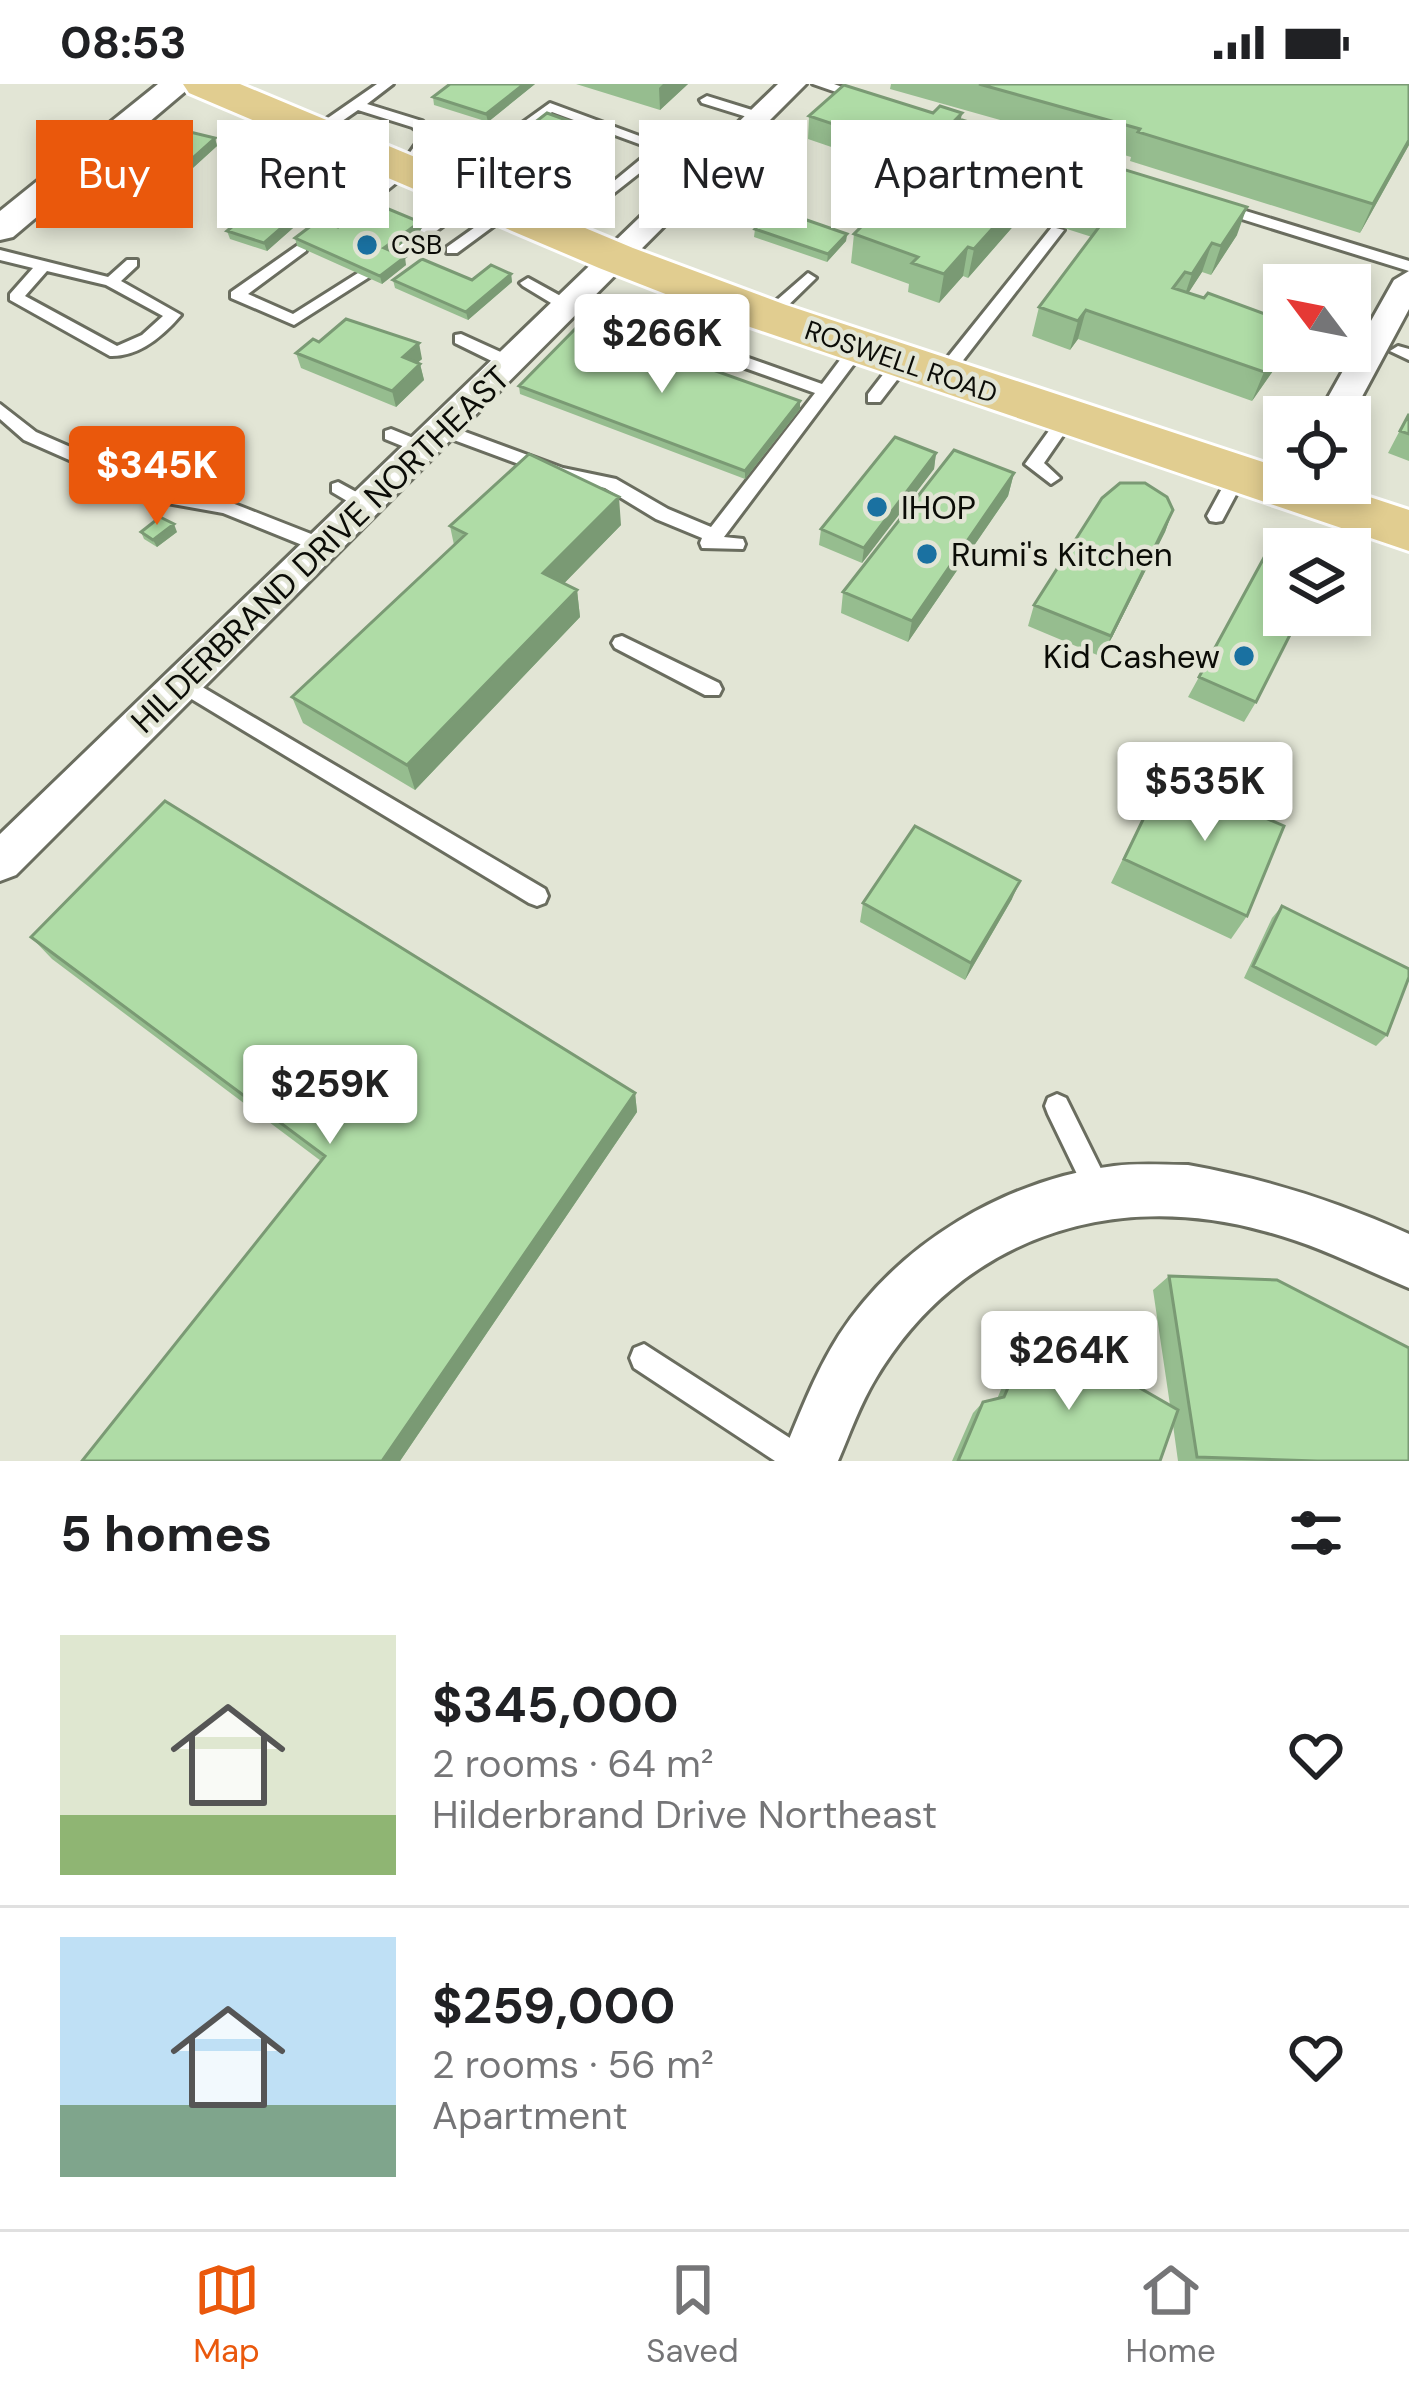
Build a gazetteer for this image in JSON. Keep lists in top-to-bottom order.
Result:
{
  "streets": {
    "main road": ["ROSWELL ROAD"],
    "street": ["HILDERBRAND DRIVE NORTHEAST"]
  },
  "crossings": [
    ["ROSWELL ROAD", "HILDERBRAND DRIVE NORTHEAST"]
  ],
  "places": [
    "CSB",
    "IHOP",
    "Rumi's Kitchen",
    "Kid Cashew"
  ],
  "north": "top left",
  "page": {
    "status": "08:53",
    "chip": [
      "Buy",
      "Rent",
      "Filters",
      "New",
      "Apartment"
    ],
    "price": [
      "$266K",
      "$345K",
      "$535K",
      "$259K",
      "$264K"
    ],
    "heading": "5 homes",
    "list": [
      {
        "name": "$345,000",
        "note": "2 rooms · 64 m² · Hilderbrand Drive Northeast"
      },
      {
        "name": "$259,000",
        "note": "2 rooms · 56 m² · Apartment"
      }
    ],
    "tabs": ["Map", "Saved", "Home"]
  }
}
